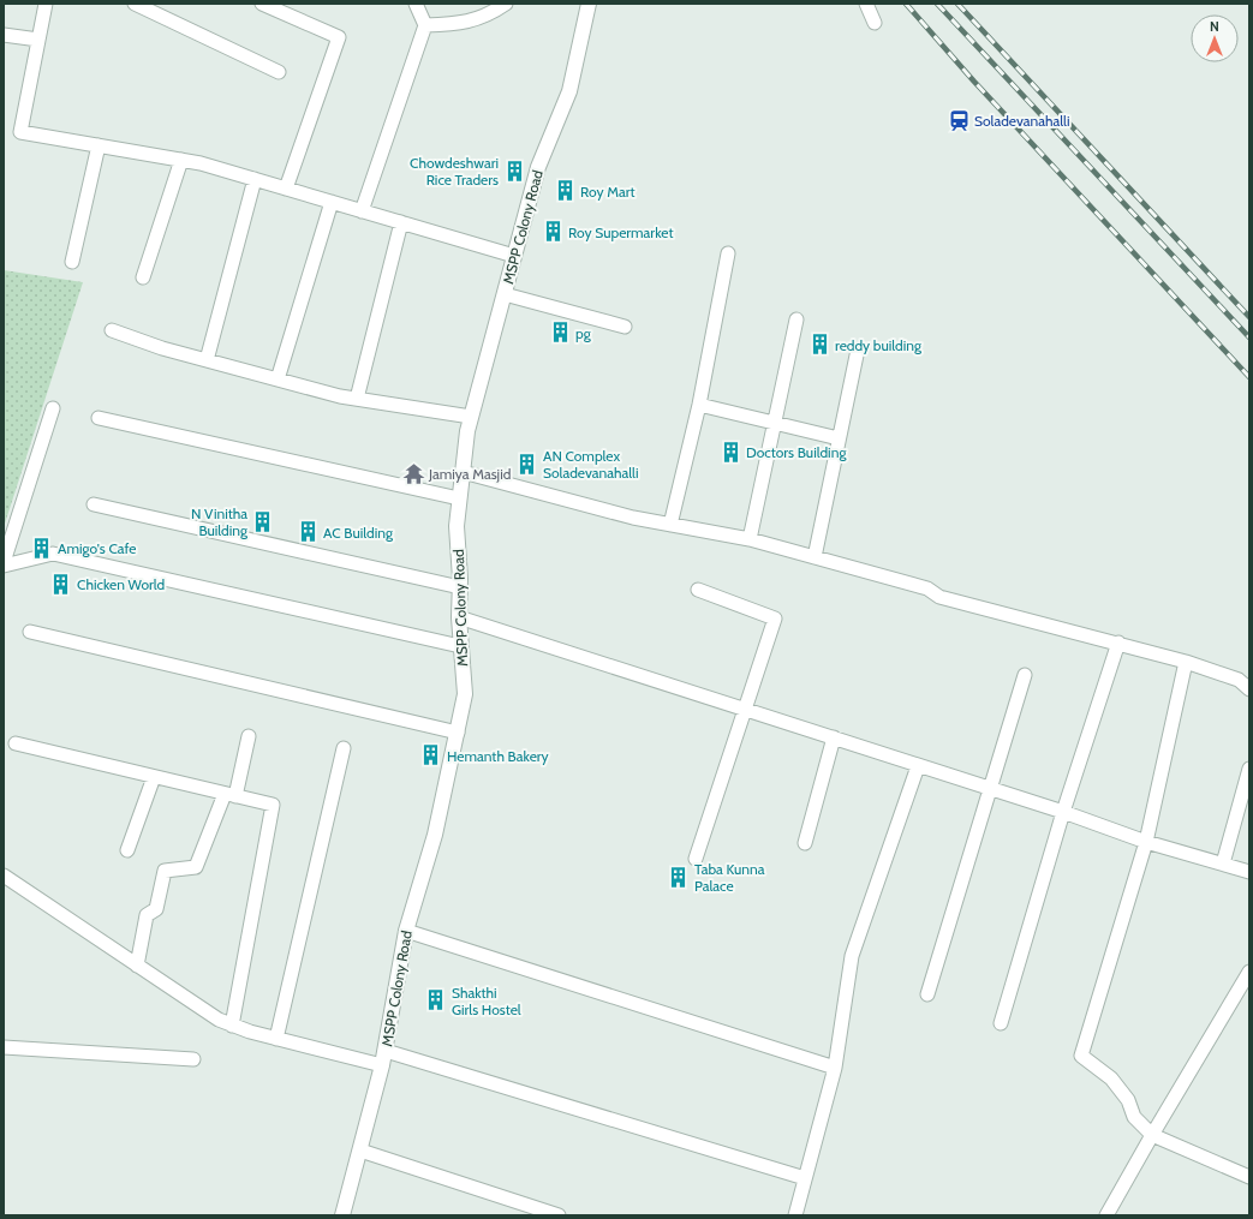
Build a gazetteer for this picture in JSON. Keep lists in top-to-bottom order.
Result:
{
  "streets": {
    "street": ["MSPP Colony Road"]
  },
  "places": {
    "station": ["Soladevanahalli"],
    "building": [
      "Chowdeshwari Rice Traders",
      "Roy Mart",
      "Roy Supermarket",
      "pg",
      "reddy building",
      "Doctors Building",
      "AN Complex Soladevanahalli",
      "N Vinitha Building",
      "AC Building",
      "Amigo's Cafe",
      "Chicken World",
      "Hemanth Bakery",
      "Taba Kunna Palace",
      "Shakthi Girls Hostel"
    ],
    "temple": ["Jamiya Masjid"]
  },
  "north": "top"
}
